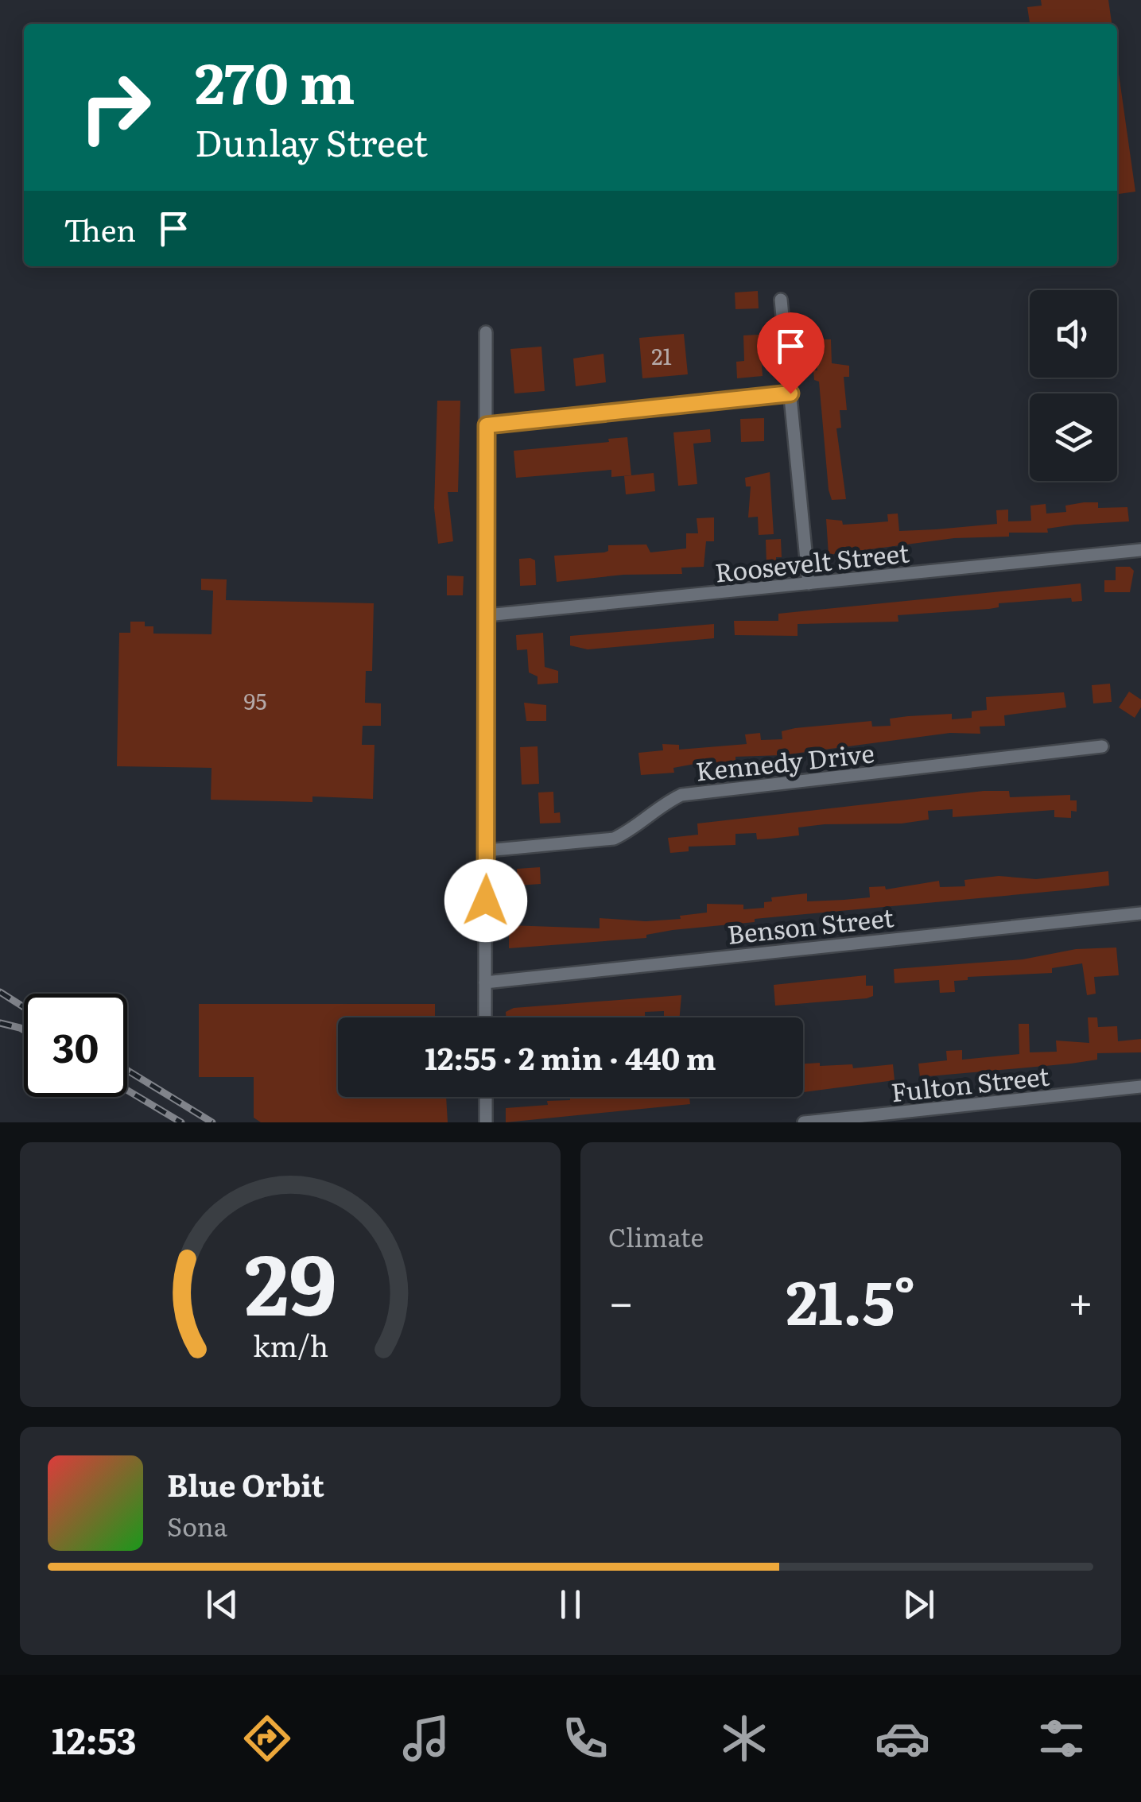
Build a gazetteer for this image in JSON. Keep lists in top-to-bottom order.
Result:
{
  "streets": {
    "street": [
      "Roosevelt Street",
      "Kennedy Drive",
      "Benson Street",
      "Fulton Street"
    ]
  },
  "house_numbers": ["21", "95"],
  "page": {
    "turn": ["270 m", "Dunlay Street"],
    "then": "Then",
    "limit": "30",
    "trip": "12:55 · 2 min · 440 m",
    "tile": "Climate",
    "heat": ["−", "21.5°", "+"],
    "song": ["Blue Orbit", "Sona"],
    "tabs": "12:53",
    "gauge": ["29", "km/h"]
  }
}
